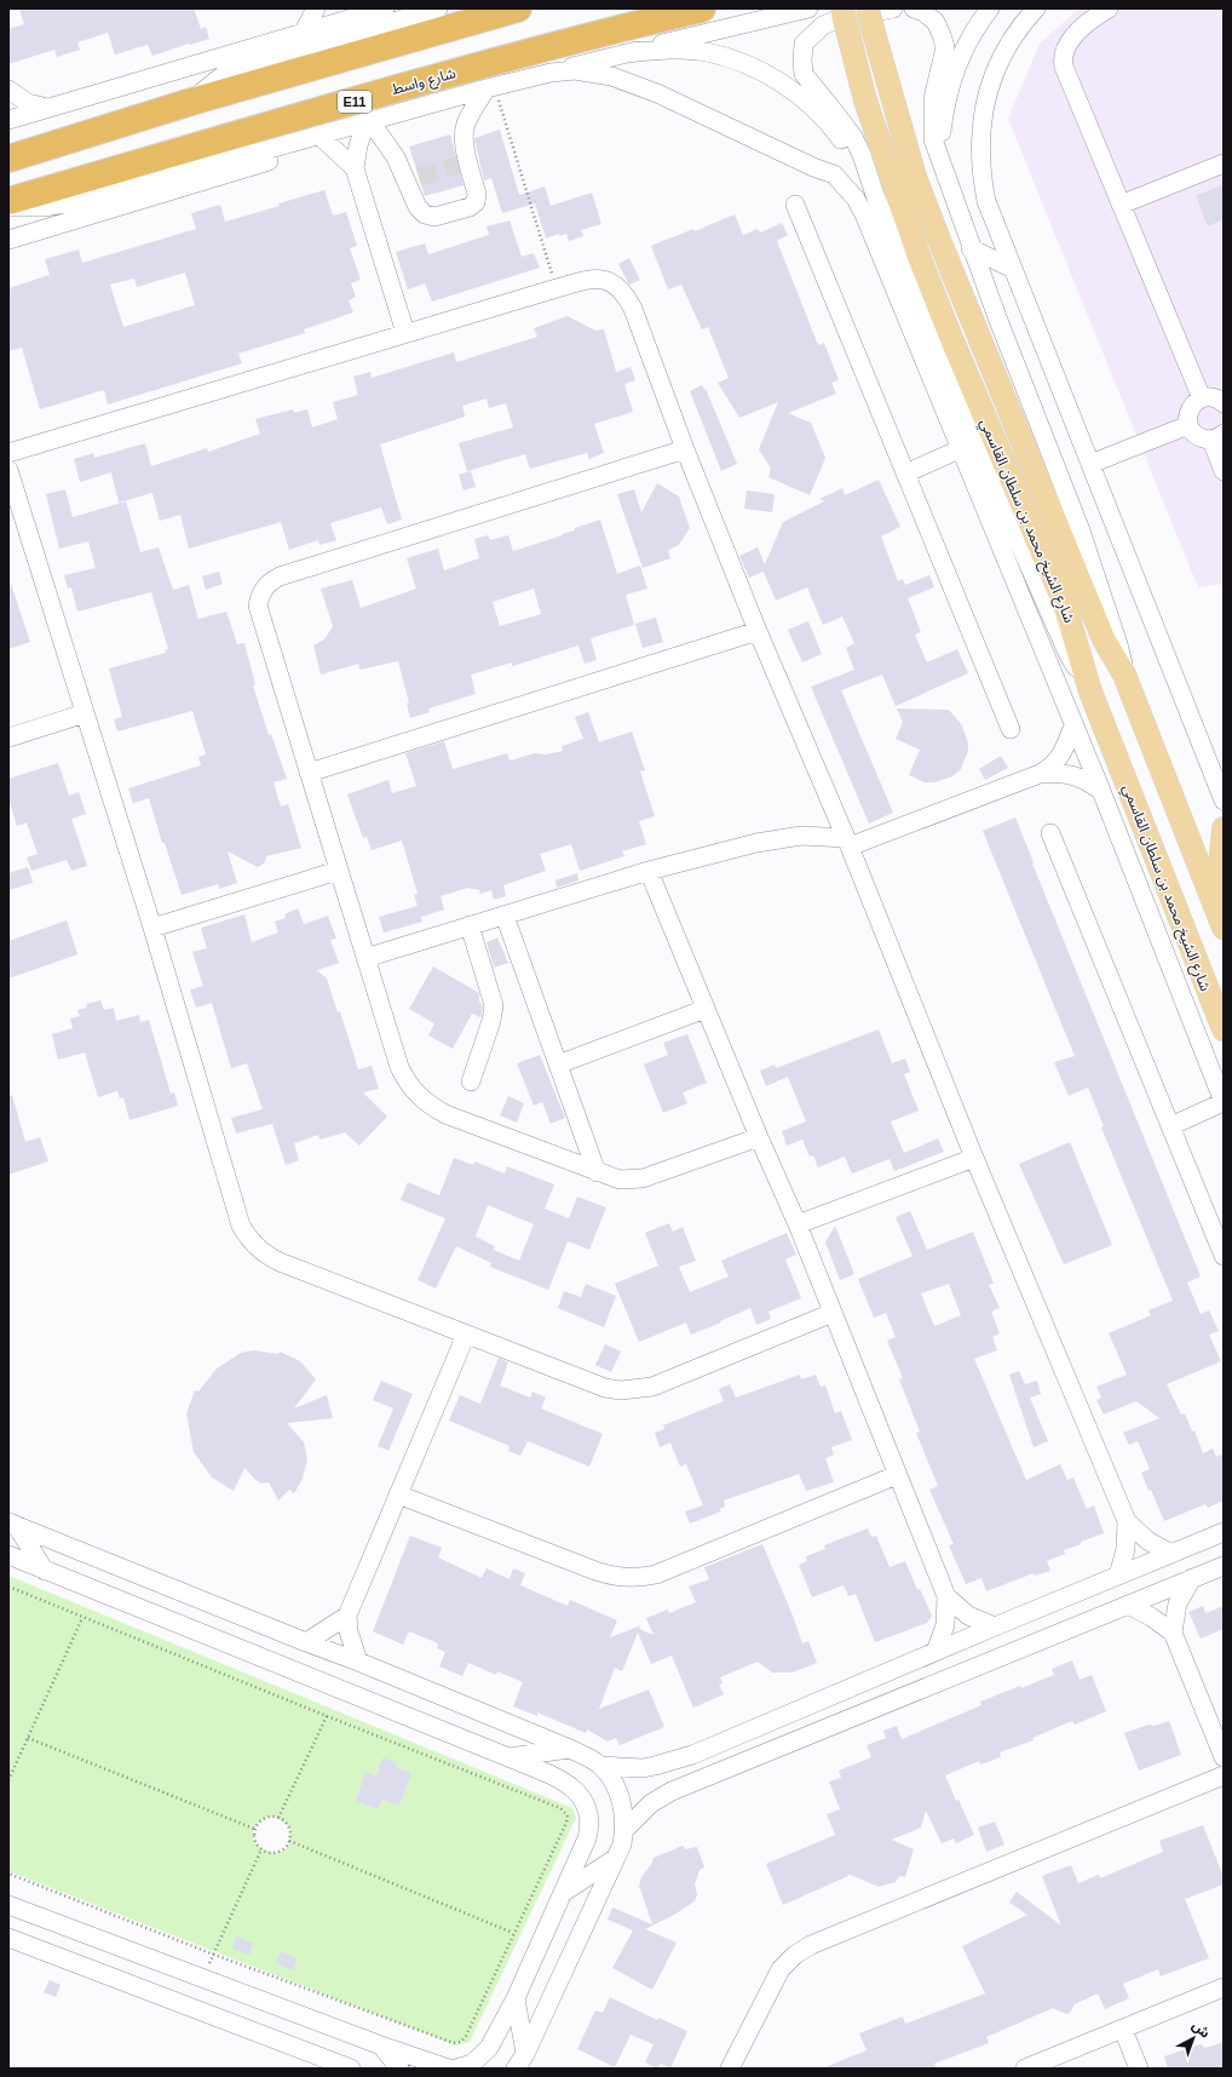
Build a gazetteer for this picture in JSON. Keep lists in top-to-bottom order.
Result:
{
  "streets": {
    "highway": ["شارع واسط", "E11"],
    "main road": ["شارع الشيخ محمد بن سلطان القاسمي"]
  },
  "north": "top right"
}
